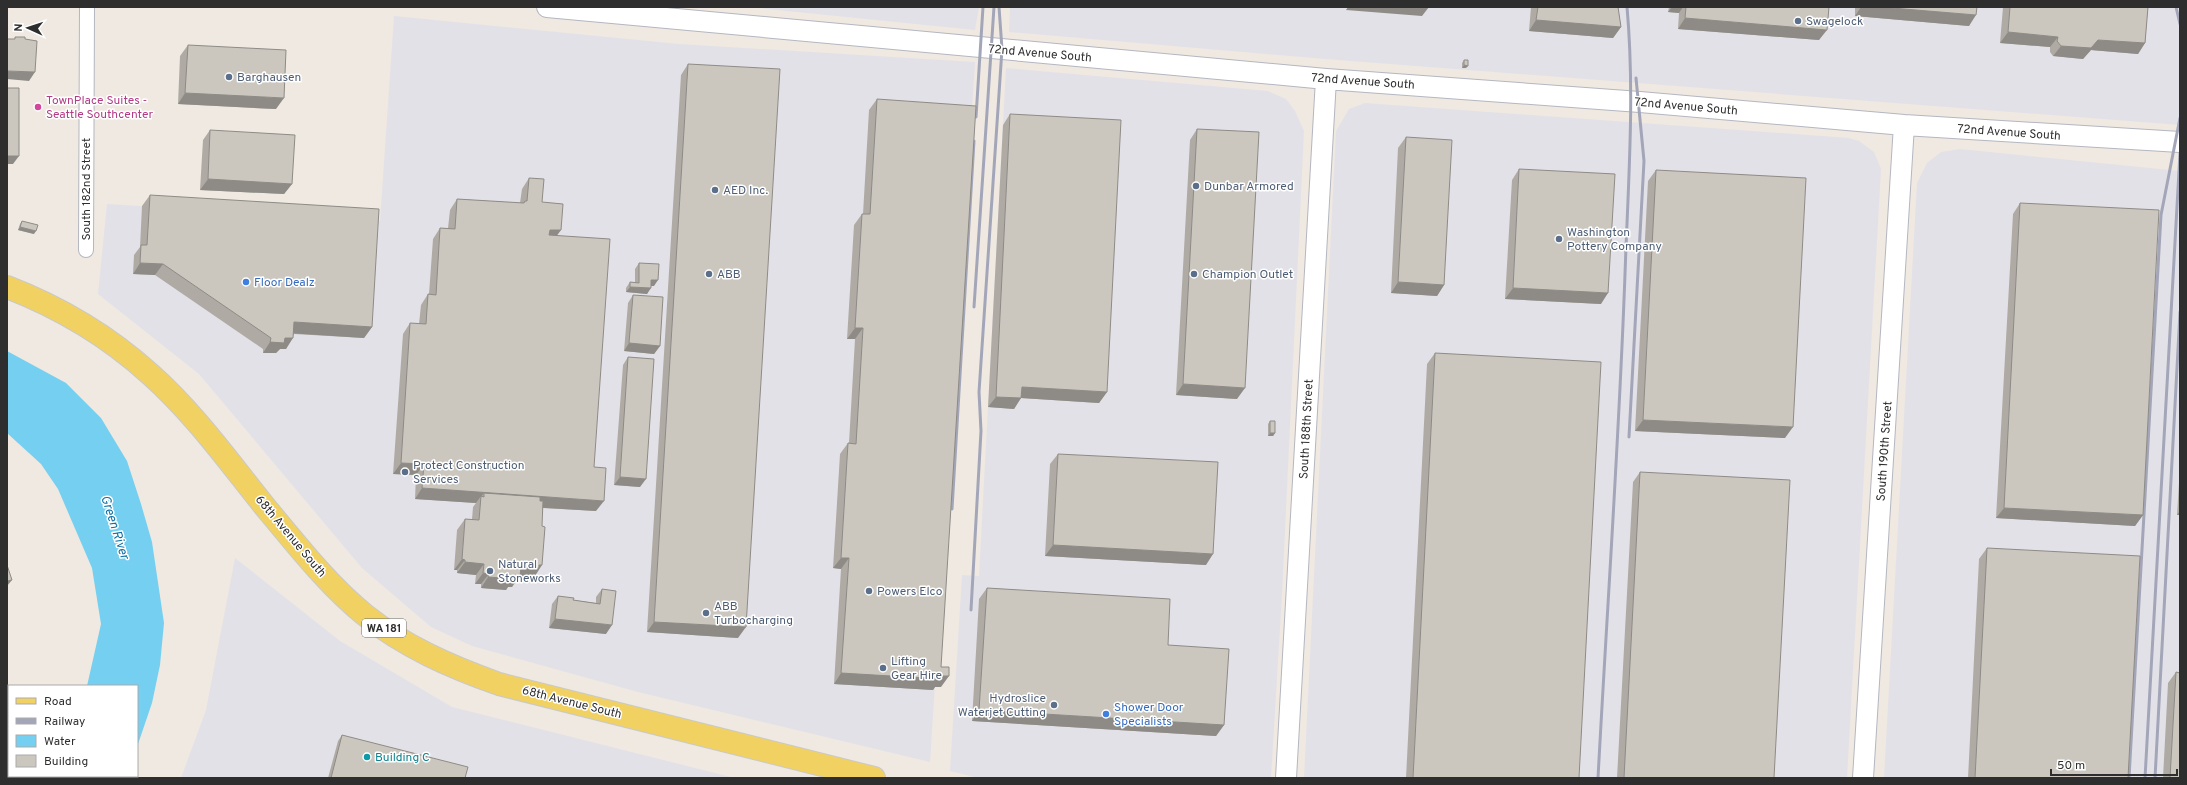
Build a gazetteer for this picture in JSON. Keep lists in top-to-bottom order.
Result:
{
  "streets": {
    "main road": ["68th Avenue South", "WA 181"],
    "street": [
      "72nd Avenue South",
      "South 182nd Street",
      "South 188th Street",
      "South 190th Street"
    ]
  },
  "crossings": [
    ["72nd Avenue South", "South 188th Street"],
    ["72nd Avenue South", "South 190th Street"]
  ],
  "water": ["Green River"],
  "places": [
    "Swagelock",
    "Barghausen",
    "TownPlace Suites - Seattle Southcenter",
    "Dunbar Armored",
    "AED Inc.",
    "Washington Pottery Company",
    "ABB",
    "Champion Outlet",
    "Floor Dealz",
    "Protect Construction Services",
    "Natural Stoneworks",
    "Powers Elco",
    "ABB Turbocharging",
    "Lifting Gear Hire",
    "Hydroslice Waterjet Cutting",
    "Shower Door Specialists",
    "Building C"
  ],
  "legend": [
    "Road",
    "Railway",
    "Water",
    "Building"
  ],
  "scale_bar": "50 m",
  "north": "left"
}
